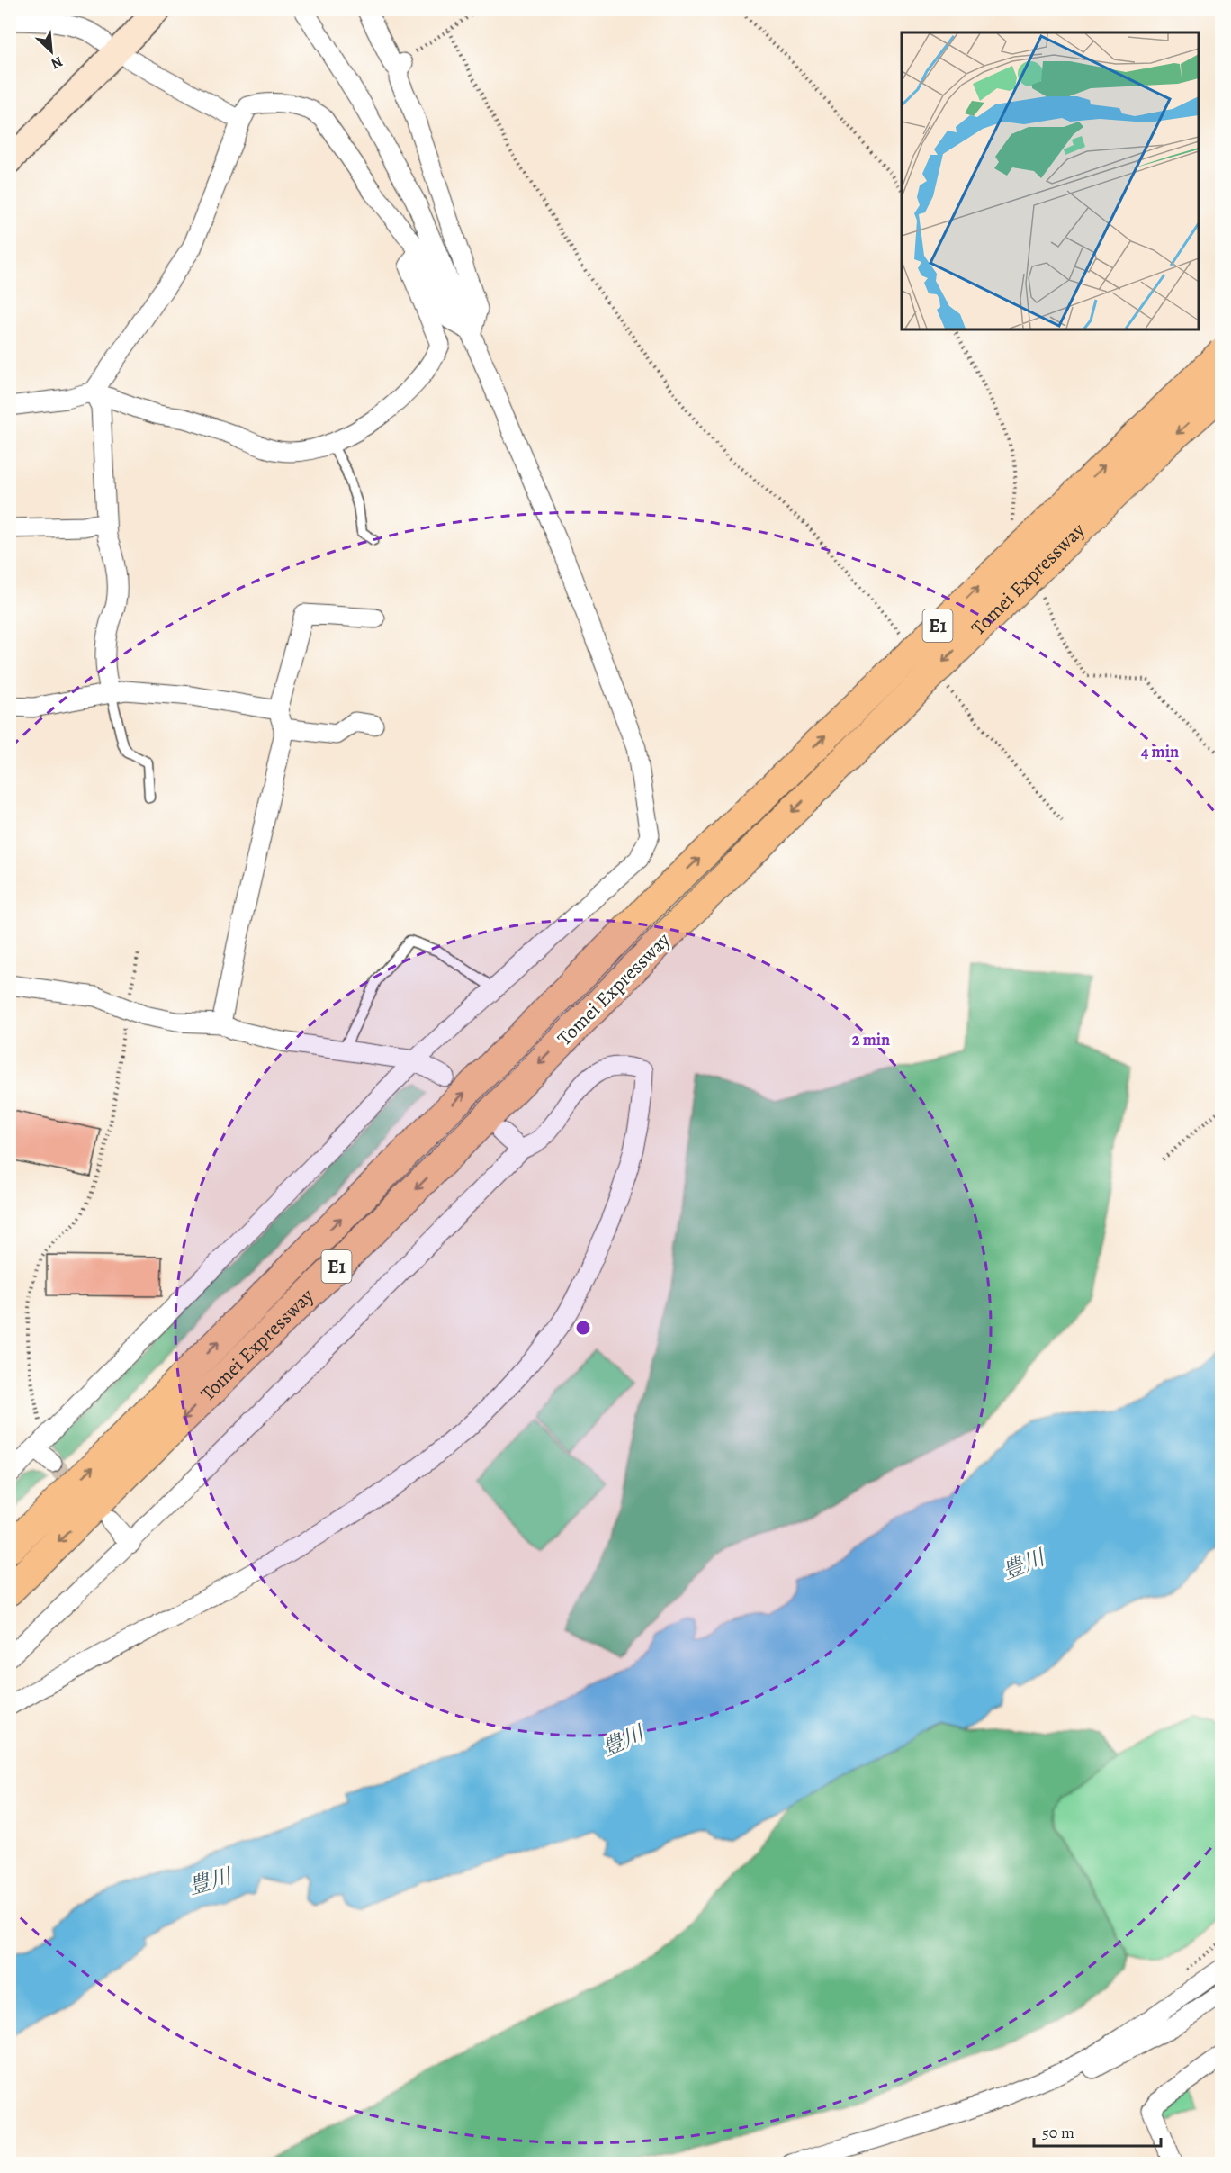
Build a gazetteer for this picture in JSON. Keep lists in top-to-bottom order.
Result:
{
  "streets": {
    "highway": ["Tomei Expressway", "E1"]
  },
  "water": ["豊川"],
  "scale_bar": "50 m",
  "north": "bottom right",
  "rings": ["4 min", "2 min"]
}
